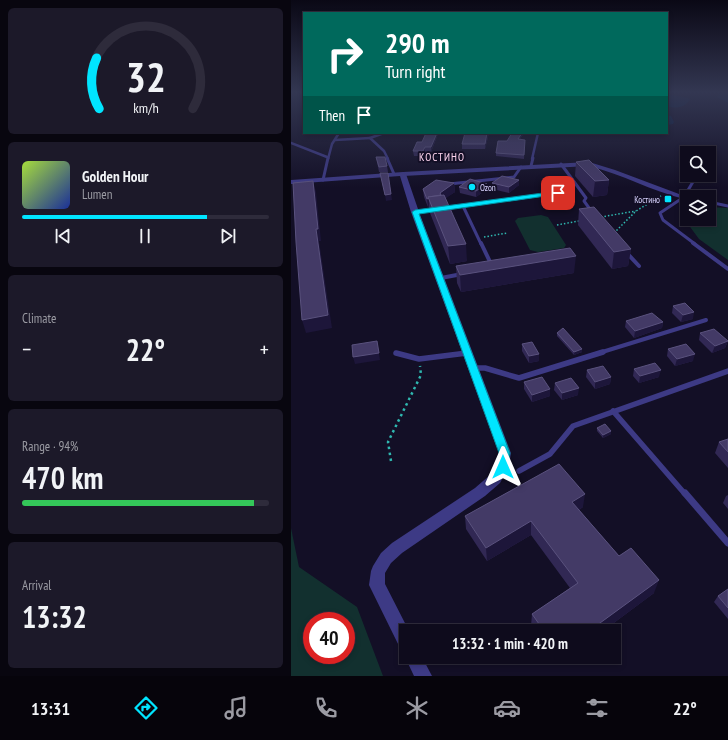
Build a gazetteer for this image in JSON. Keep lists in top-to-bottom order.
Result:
{
  "districts": ["КОСТИНО"],
  "places": {
    "other": ["Ozon"],
    "transit": ["Костино"]
  },
  "page": {
    "turn": ["290 m", "Turn right"],
    "then": "Then",
    "song": ["Golden Hour", "Lumen"],
    "tile": [
      "Climate",
      ["Range · 94%", "470 km"],
      ["Arrival", "13:32"]
    ],
    "heat": ["−", "22°", "+"],
    "limit": "40",
    "trip": "13:32 · 1 min · 420 m",
    "tabs": ["13:31", "22°"],
    "gauge": ["32", "km/h"]
  }
}
